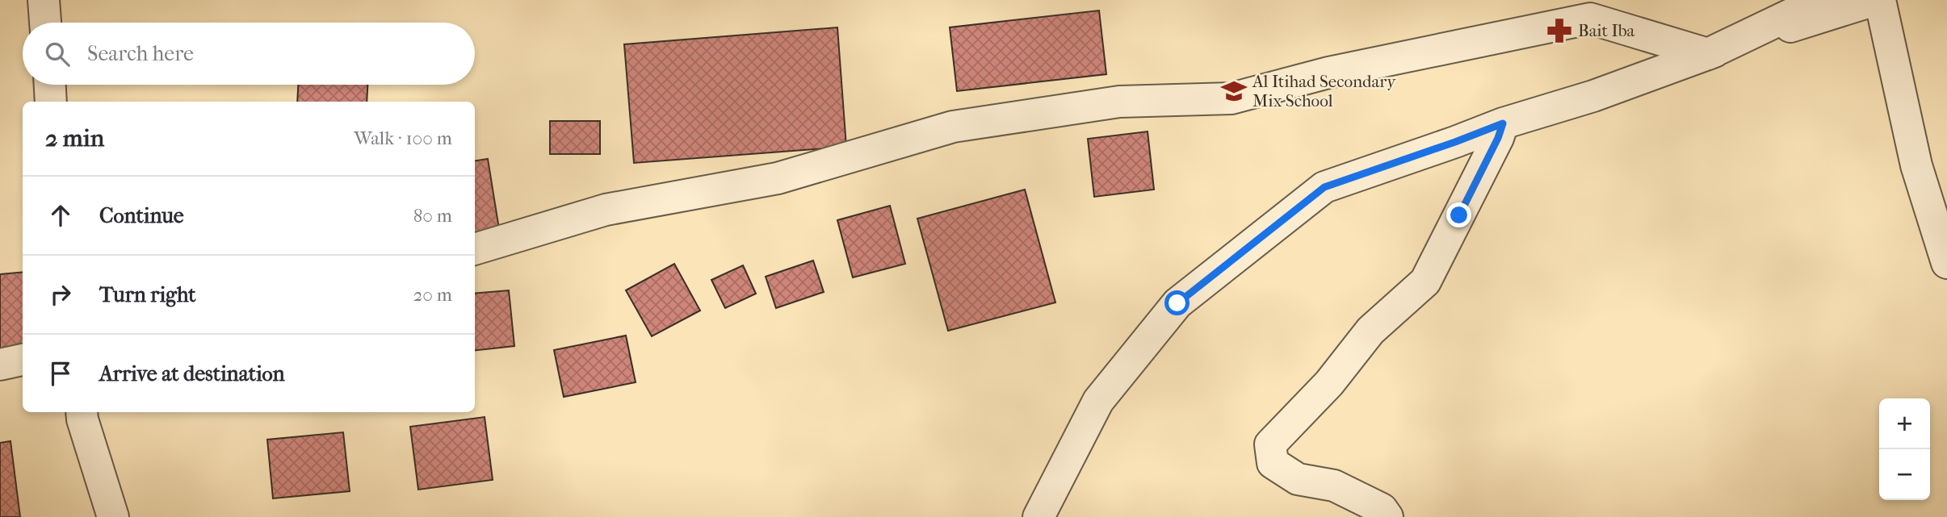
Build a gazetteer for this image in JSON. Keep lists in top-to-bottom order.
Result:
{
  "places": {
    "pharmacy": ["Bait Iba"],
    "school or university": ["Al Itihad Secondary Mix School"]
  },
  "page": {
    "search": "Search here",
    "heading": ["2 min", "Walk · 100 m"],
    "list": [
      ["Continue", "80 m"],
      ["Turn right", "20 m"],
      "Arrive at destination"
    ],
    "map_buttons": ["+", "−"]
  }
}
